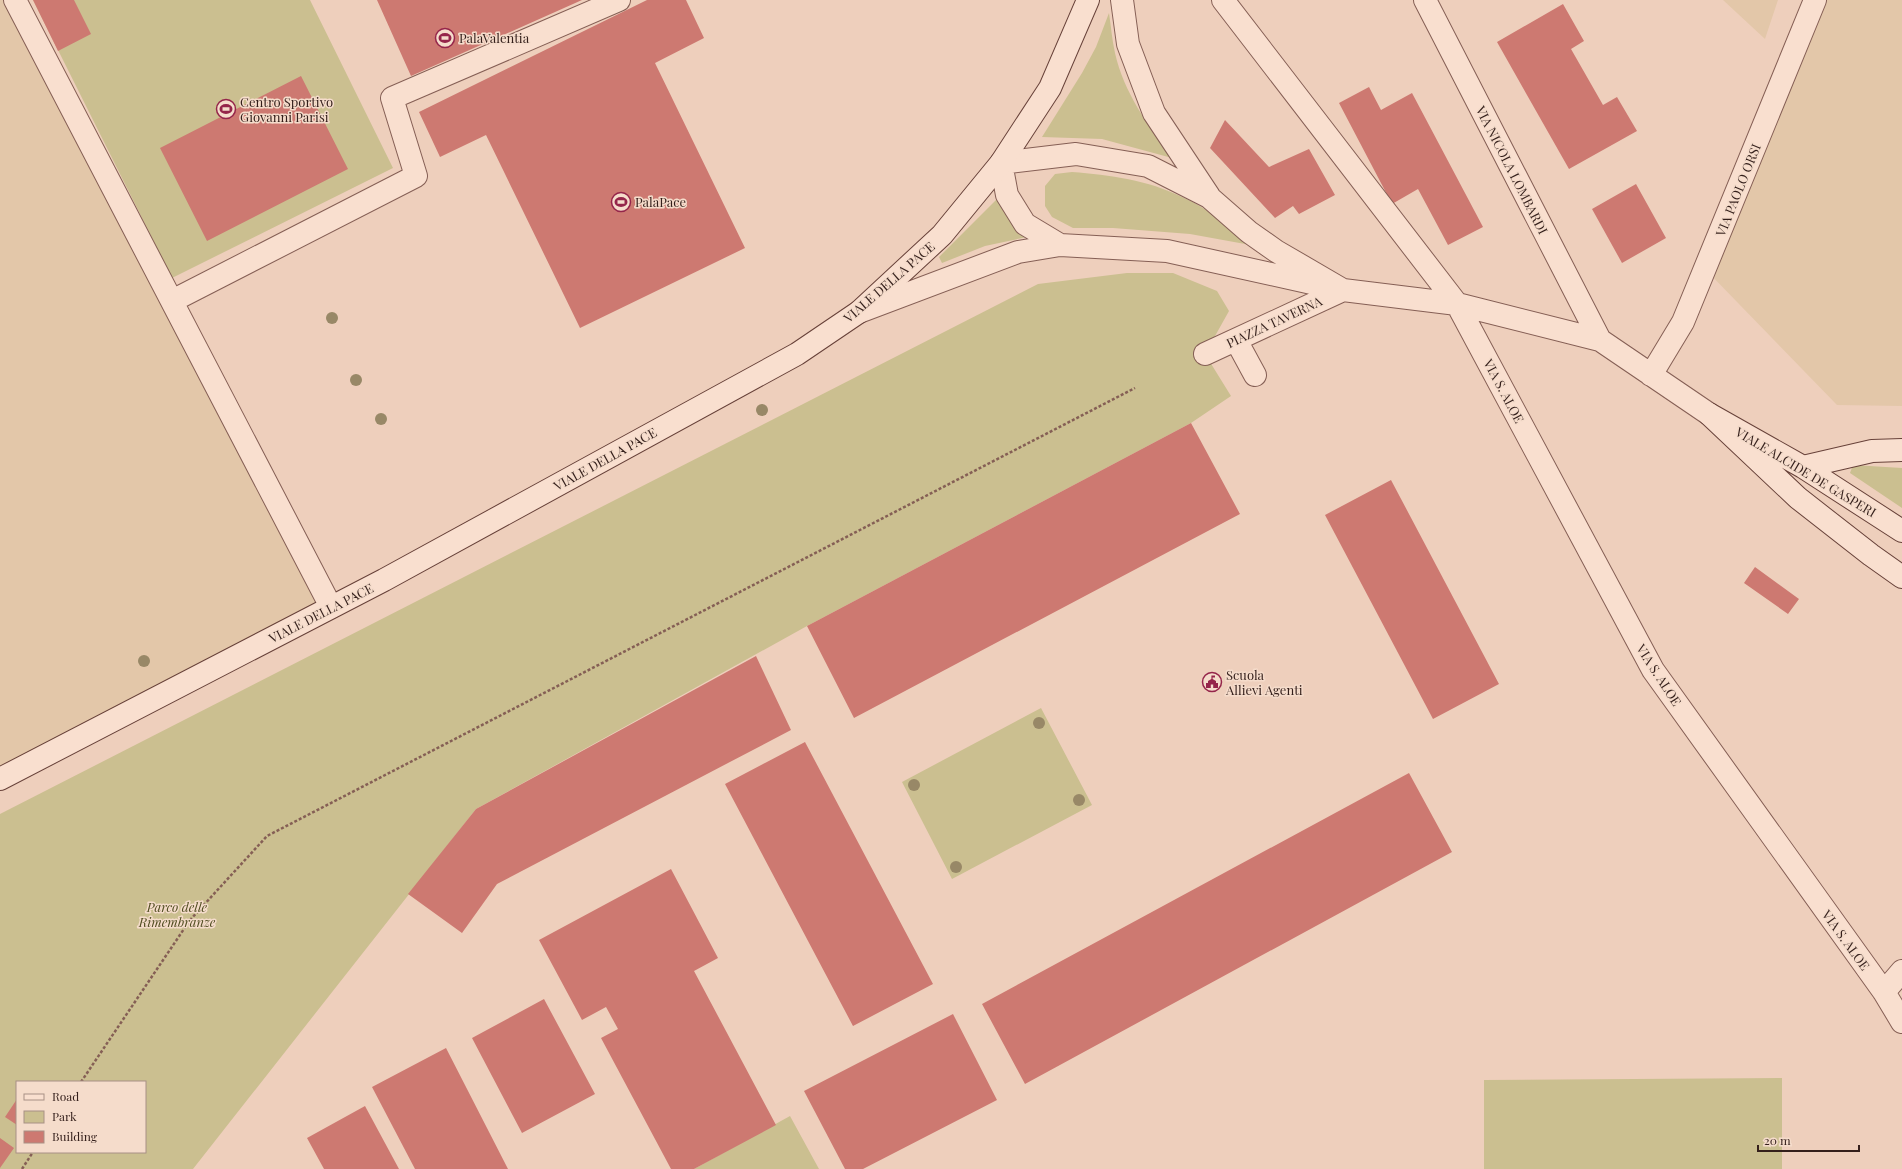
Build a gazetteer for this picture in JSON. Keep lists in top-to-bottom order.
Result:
{
  "streets": {
    "street": [
      "VIA NICOLA LOMBARDI",
      "VIA PAOLO ORSI",
      "VIALE DELLA PACE",
      "PIAZZA TAVERNA",
      "VIA S. ALOE",
      "VIALE ALCIDE DE GASPERI"
    ]
  },
  "crossings": [
    ["VIA NICOLA LOMBARDI", "VIALE ALCIDE DE GASPERI"],
    ["VIA PAOLO ORSI", "VIALE ALCIDE DE GASPERI"],
    ["VIALE DELLA PACE", "VIALE ALCIDE DE GASPERI"],
    ["PIAZZA TAVERNA", "VIALE ALCIDE DE GASPERI"],
    ["VIA S. ALOE", "VIALE ALCIDE DE GASPERI"]
  ],
  "parks": ["Parco delle Rimembranze"],
  "places": {
    "sports": ["PalaValentia", "Centro Sportivo Giovanni Parisi", "PalaPace"],
    "public building": ["Scuola Allievi Agenti"]
  },
  "legend": ["Road", "Park", "Building"],
  "scale_bar": "20 m"
}
